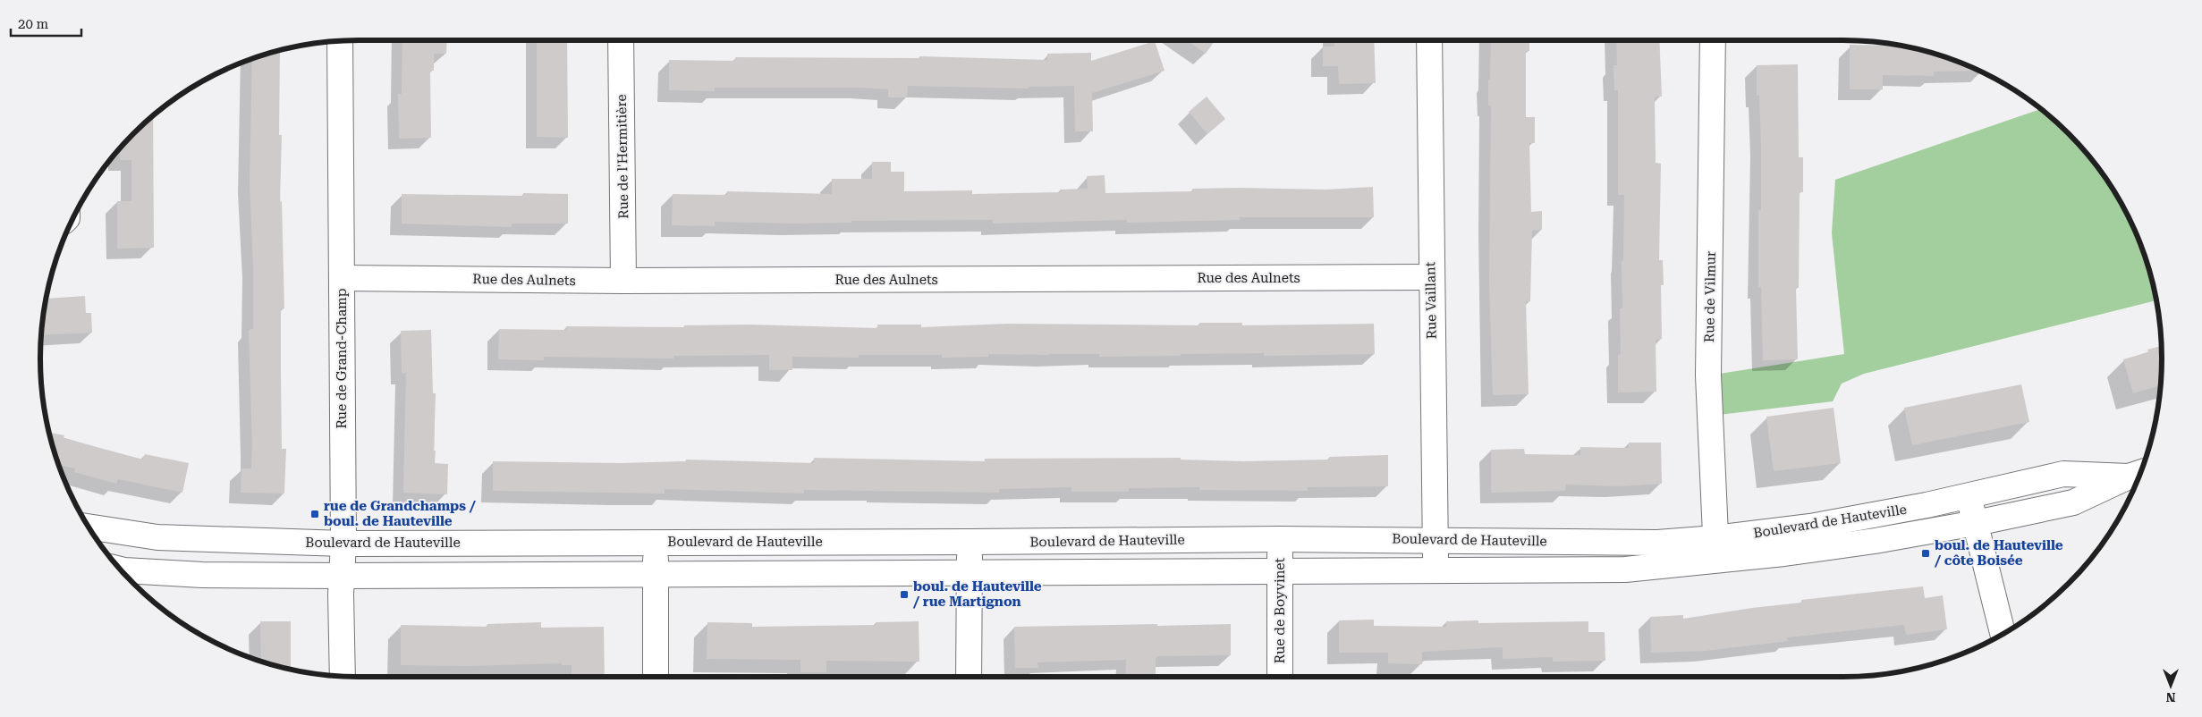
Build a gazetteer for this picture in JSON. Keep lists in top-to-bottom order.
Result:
{
  "streets": {
    "street": [
      "Rue de l'Hermitière",
      "Rue des Aulnets",
      "Rue de Vilmur",
      "Rue Vaillant",
      "Rue de Grand-Champ",
      "Boulevard de Hauteville",
      "Rue de Boyvinet"
    ]
  },
  "crossings": [
    ["Rue de l'Hermitière", "Rue des Aulnets"],
    ["Rue des Aulnets", "Rue Vaillant"],
    ["Rue des Aulnets", "Rue de Grand-Champ"],
    ["Rue de Vilmur", "Boulevard de Hauteville"],
    ["Rue Vaillant", "Boulevard de Hauteville"],
    ["Rue de Grand-Champ", "Boulevard de Hauteville"],
    ["Boulevard de Hauteville", "Rue de Boyvinet"]
  ],
  "places": {
    "transit": ["rue de Grandchamps / boul. de Hauteville", "boul. de Hauteville / côte Boisée", "boul. de Hauteville / rue Martignon"]
  },
  "scale_bar": "20 m",
  "north": "bottom"
}
